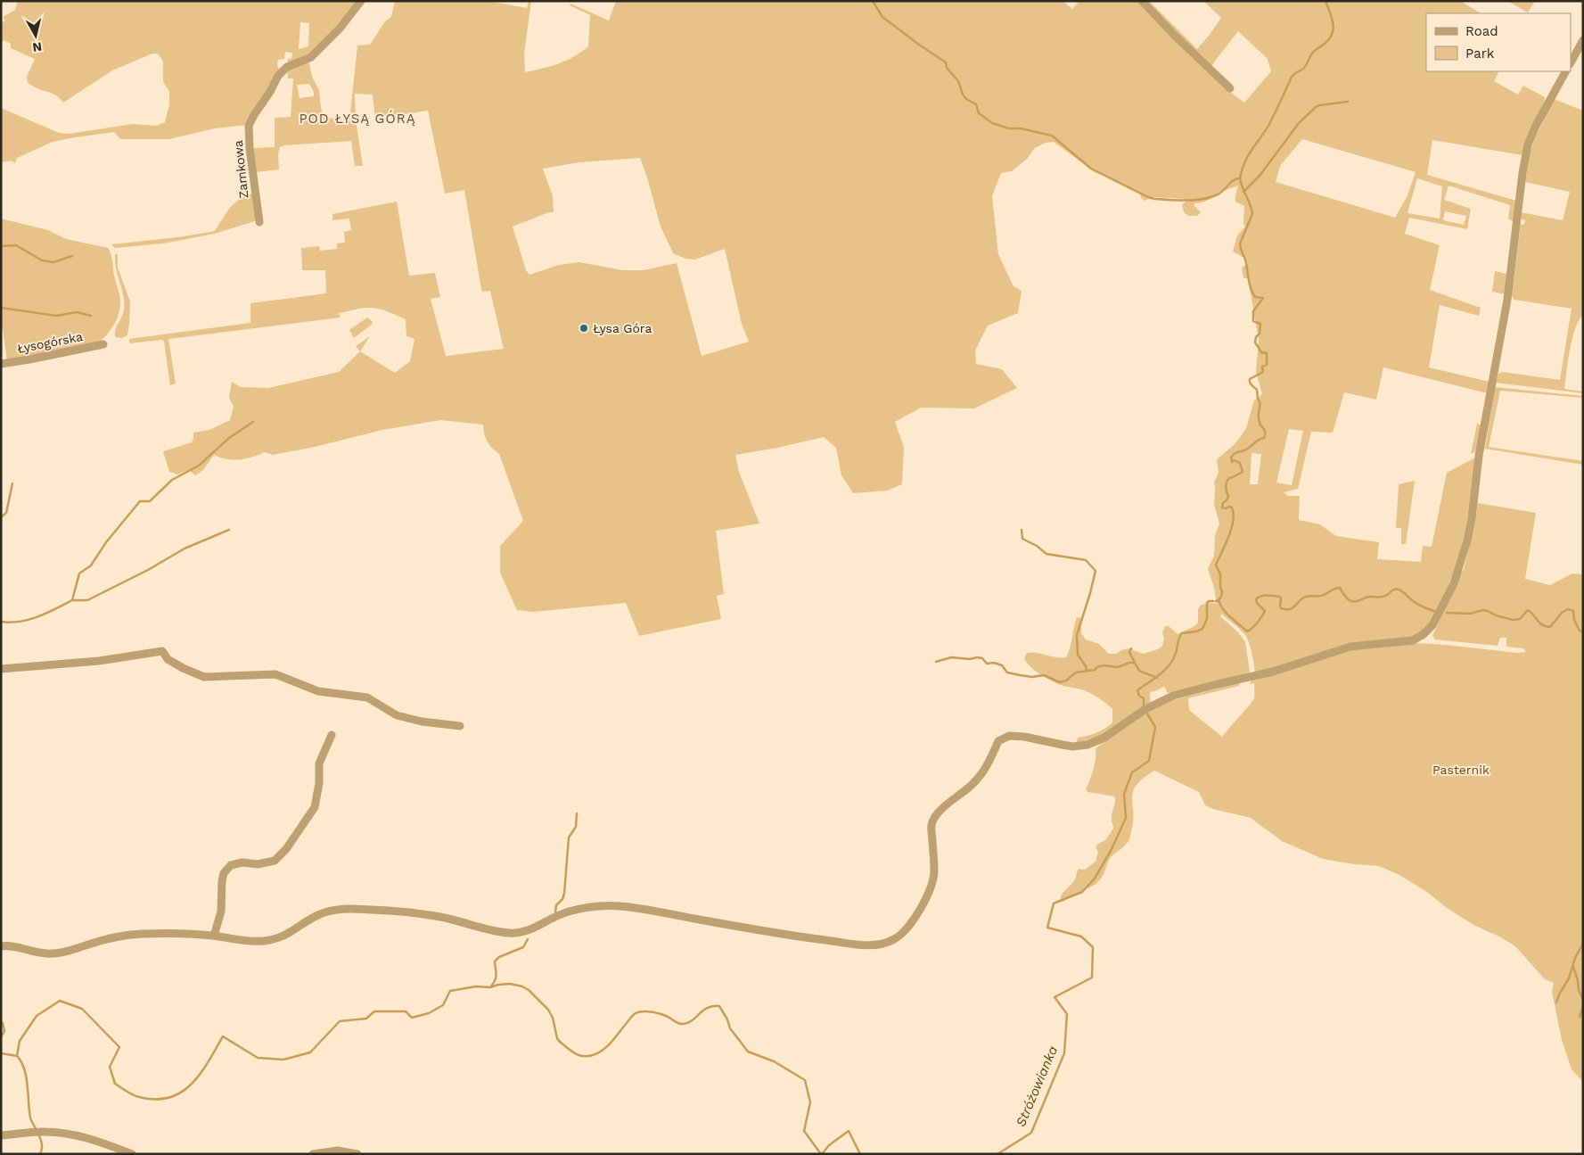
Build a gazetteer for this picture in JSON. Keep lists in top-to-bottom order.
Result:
{
  "streets": {
    "street": ["Zamkowa", "Łysogórska"]
  },
  "districts": ["POD ŁYSĄ GÓRĄ"],
  "water": ["Stróżowianka"],
  "parks": ["Pasternik"],
  "places": ["Łysa Góra"],
  "legend": ["Road", "Park"],
  "north": "bottom"
}
